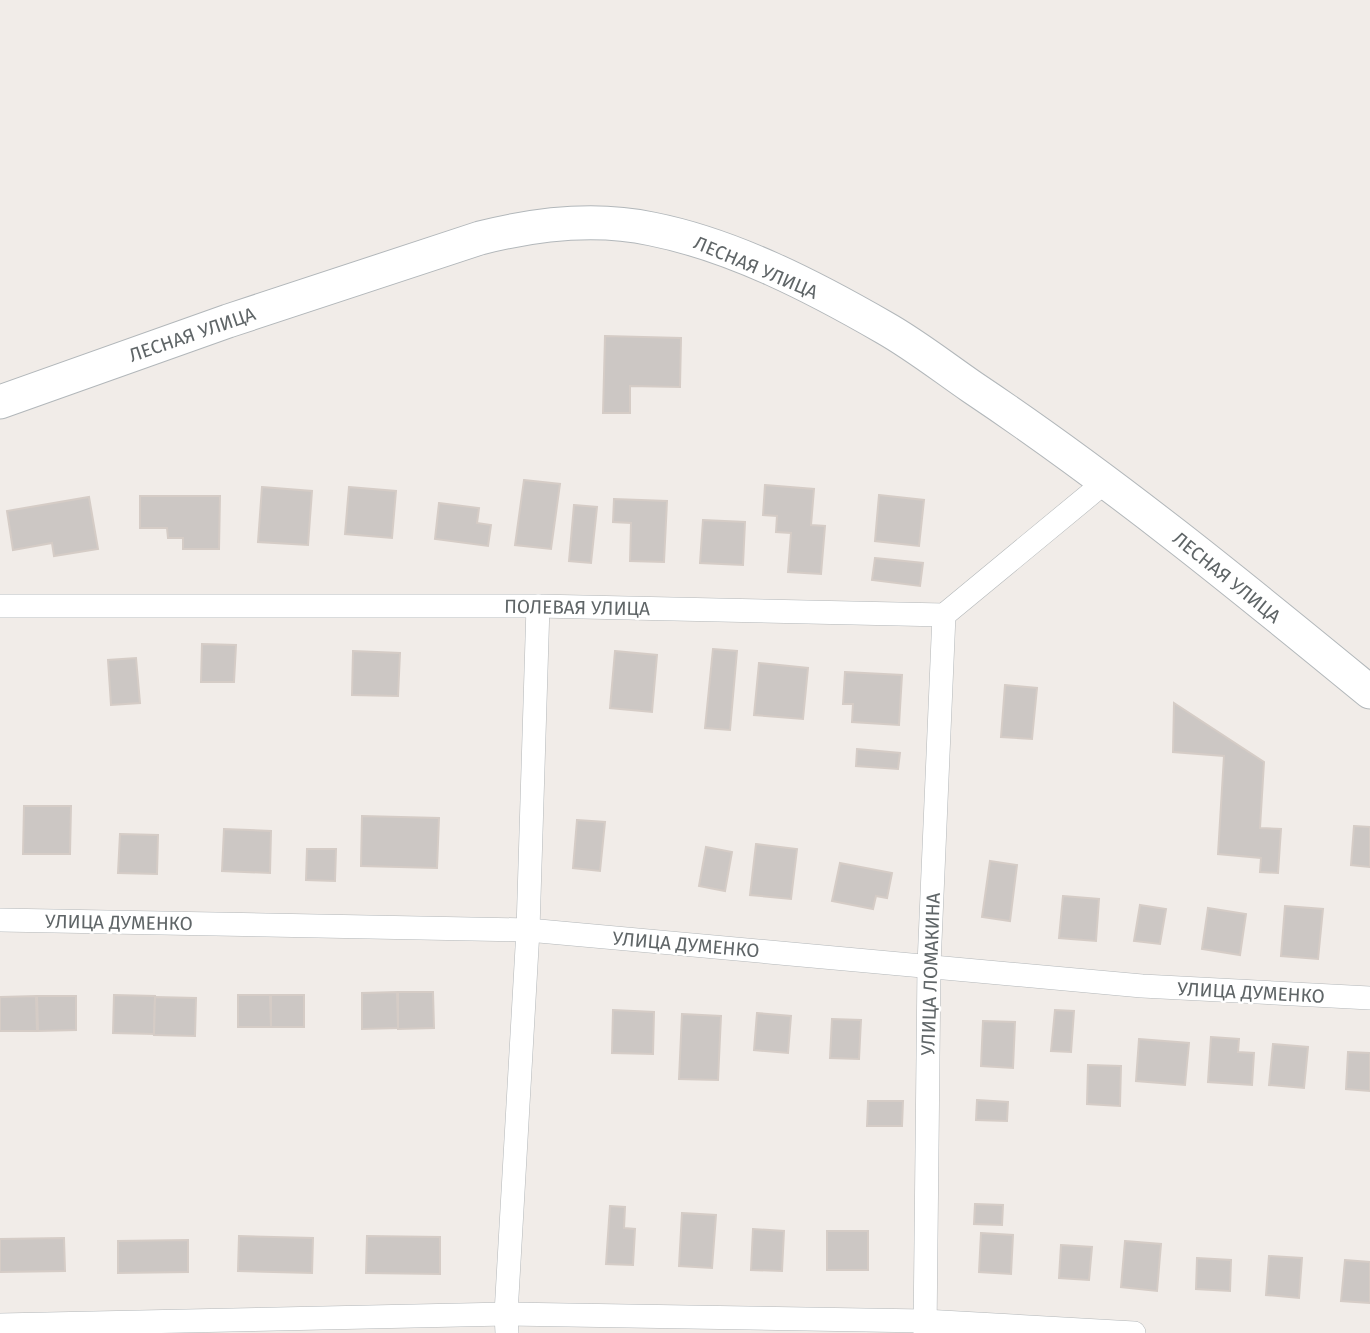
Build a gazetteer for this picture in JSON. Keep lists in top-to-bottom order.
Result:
{
  "streets": {
    "street": [
      "ЛЕСНАЯ УЛИЦА",
      "ПОЛЕВАЯ УЛИЦА",
      "УЛИЦА ДУМЕНКО",
      "УЛИЦА ЛОМАКИНА"
    ]
  },
  "crossings": [
    ["ПОЛЕВАЯ УЛИЦА", "УЛИЦА ЛОМАКИНА"],
    ["УЛИЦА ДУМЕНКО", "УЛИЦА ЛОМАКИНА"]
  ]
}
